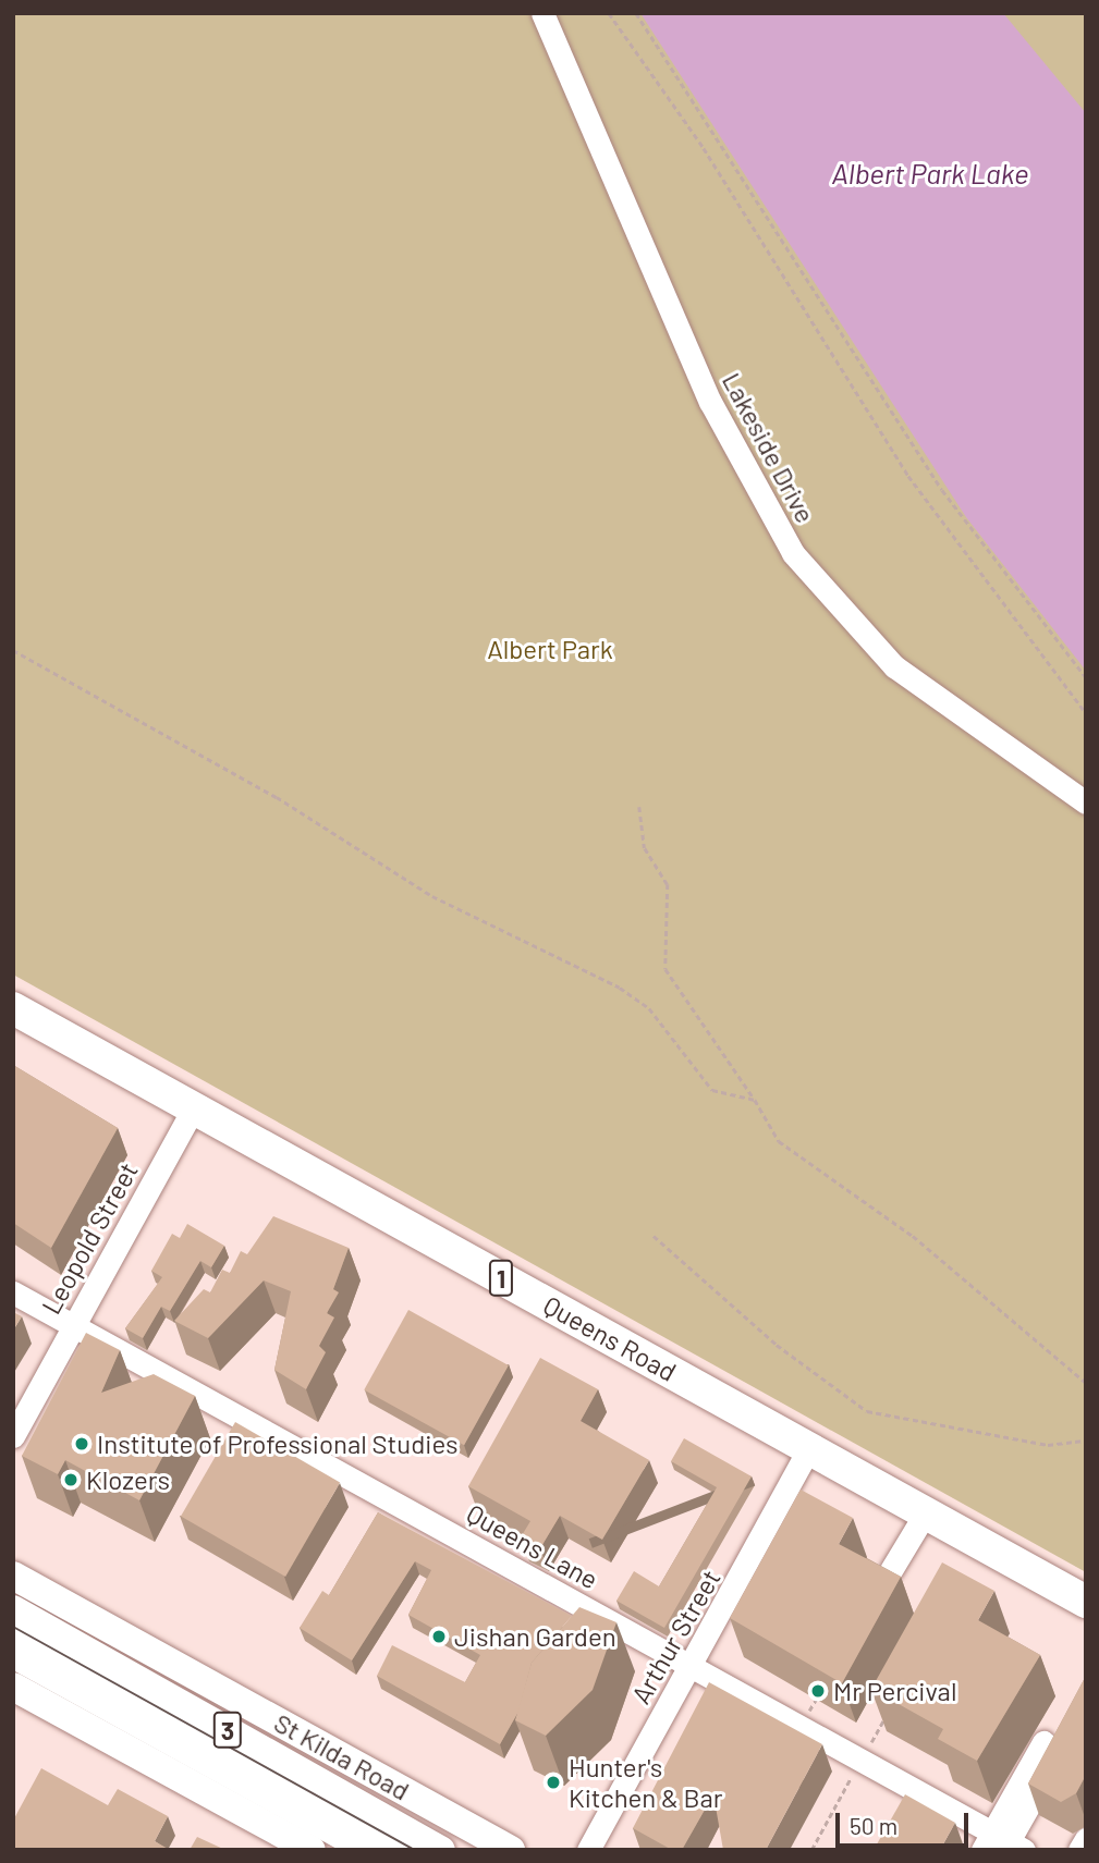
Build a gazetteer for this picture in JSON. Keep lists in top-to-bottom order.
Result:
{
  "streets": {
    "highway": ["1", "Queens Road"],
    "main road": ["3", "St Kilda Road"],
    "street": [
      "Lakeside Drive",
      "Leopold Street",
      "Queens Lane",
      "Arthur Street"
    ]
  },
  "crossings": [
    ["Leopold Street", "Queens Road"],
    ["Leopold Street", "Queens Lane"],
    ["Queens Road", "Arthur Street"],
    ["Queens Lane", "Arthur Street"]
  ],
  "water": ["Albert Park Lake"],
  "parks": ["Albert Park"],
  "places": [
    "Institute of Professional Studies",
    "Klozers",
    "Jishan Garden",
    "Mr Percival",
    "Hunter's Kitchen & Bar"
  ],
  "scale_bar": "50 m"
}
